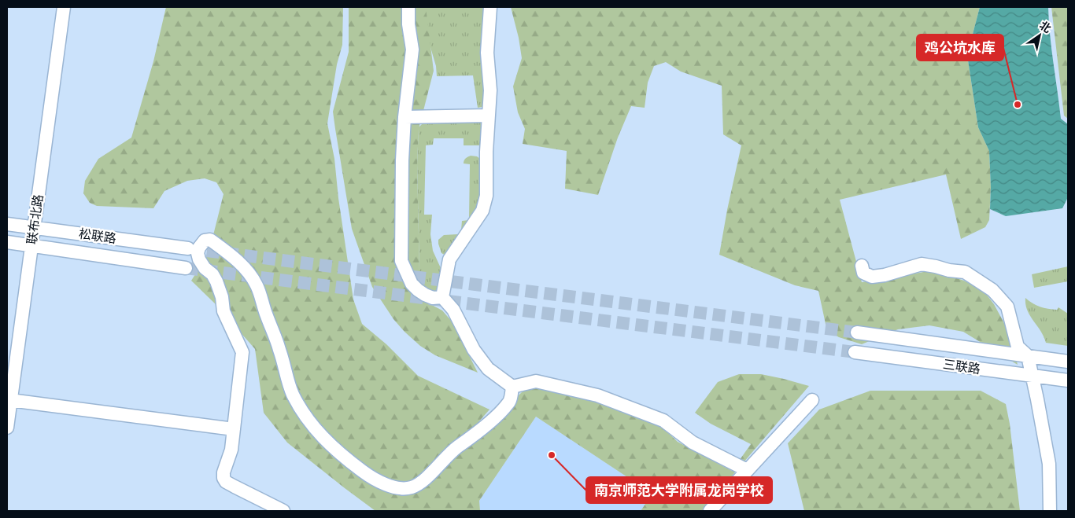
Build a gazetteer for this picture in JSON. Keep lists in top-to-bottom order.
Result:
{
  "streets": {
    "street": ["联布北路", "松联路", "三联路"]
  },
  "crossings": [
    ["联布北路", "松联路"]
  ],
  "places": ["鸡公坑水库", "南京师范大学附属龙岗学校"],
  "north": "top right"
}
